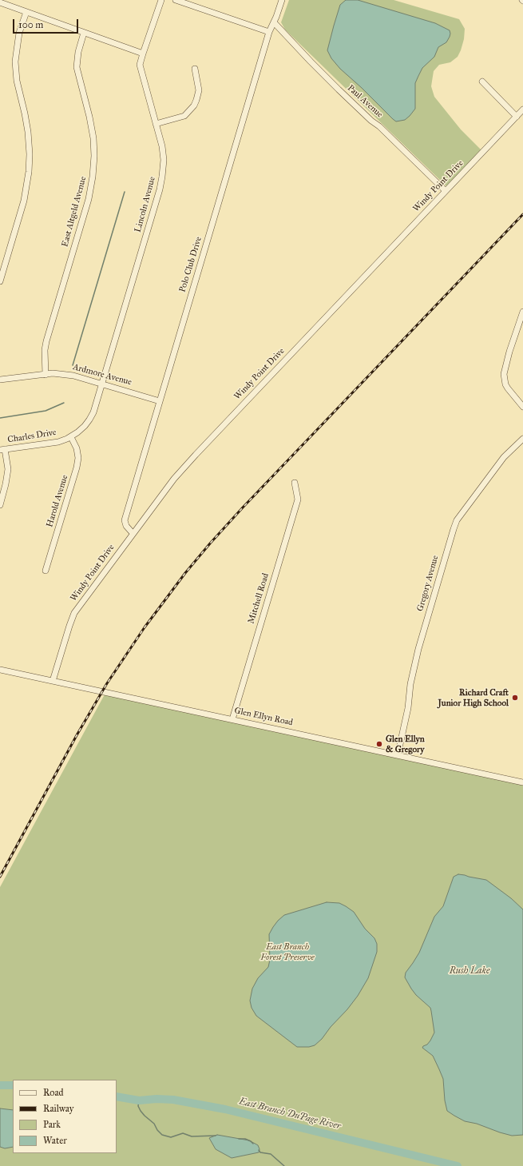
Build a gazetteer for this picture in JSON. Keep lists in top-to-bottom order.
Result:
{
  "streets": {
    "street": [
      "Paul Avenue",
      "Windy Point Drive",
      "Lincoln Avenue",
      "East Altgeld Avenue",
      "Polo Club Drive",
      "Ardmore Avenue",
      "Charles Drive",
      "Harold Avenue",
      "Gregory Avenue",
      "Mitchell Road",
      "Glen Ellyn Road"
    ]
  },
  "crossings": [
    ["Paul Avenue", "Windy Point Drive"],
    ["Paul Avenue", "Polo Club Drive"],
    ["Windy Point Drive", "Polo Club Drive"],
    ["Windy Point Drive", "Glen Ellyn Road"],
    ["Lincoln Avenue", "Ardmore Avenue"],
    ["Lincoln Avenue", "Charles Drive"],
    ["East Altgeld Avenue", "Ardmore Avenue"],
    ["Polo Club Drive", "Ardmore Avenue"],
    ["Charles Drive", "Harold Avenue"],
    ["Gregory Avenue", "Glen Ellyn Road"],
    ["Mitchell Road", "Glen Ellyn Road"]
  ],
  "water": ["Rush Lake", "East Branch DuPage River"],
  "parks": ["East Branch Forest Preserve"],
  "places": ["Richard Craft Junior High School", "Glen Ellyn & Gregory"],
  "legend": [
    "Road",
    "Railway",
    "Park",
    "Water"
  ],
  "scale_bar": "100 m"
}
